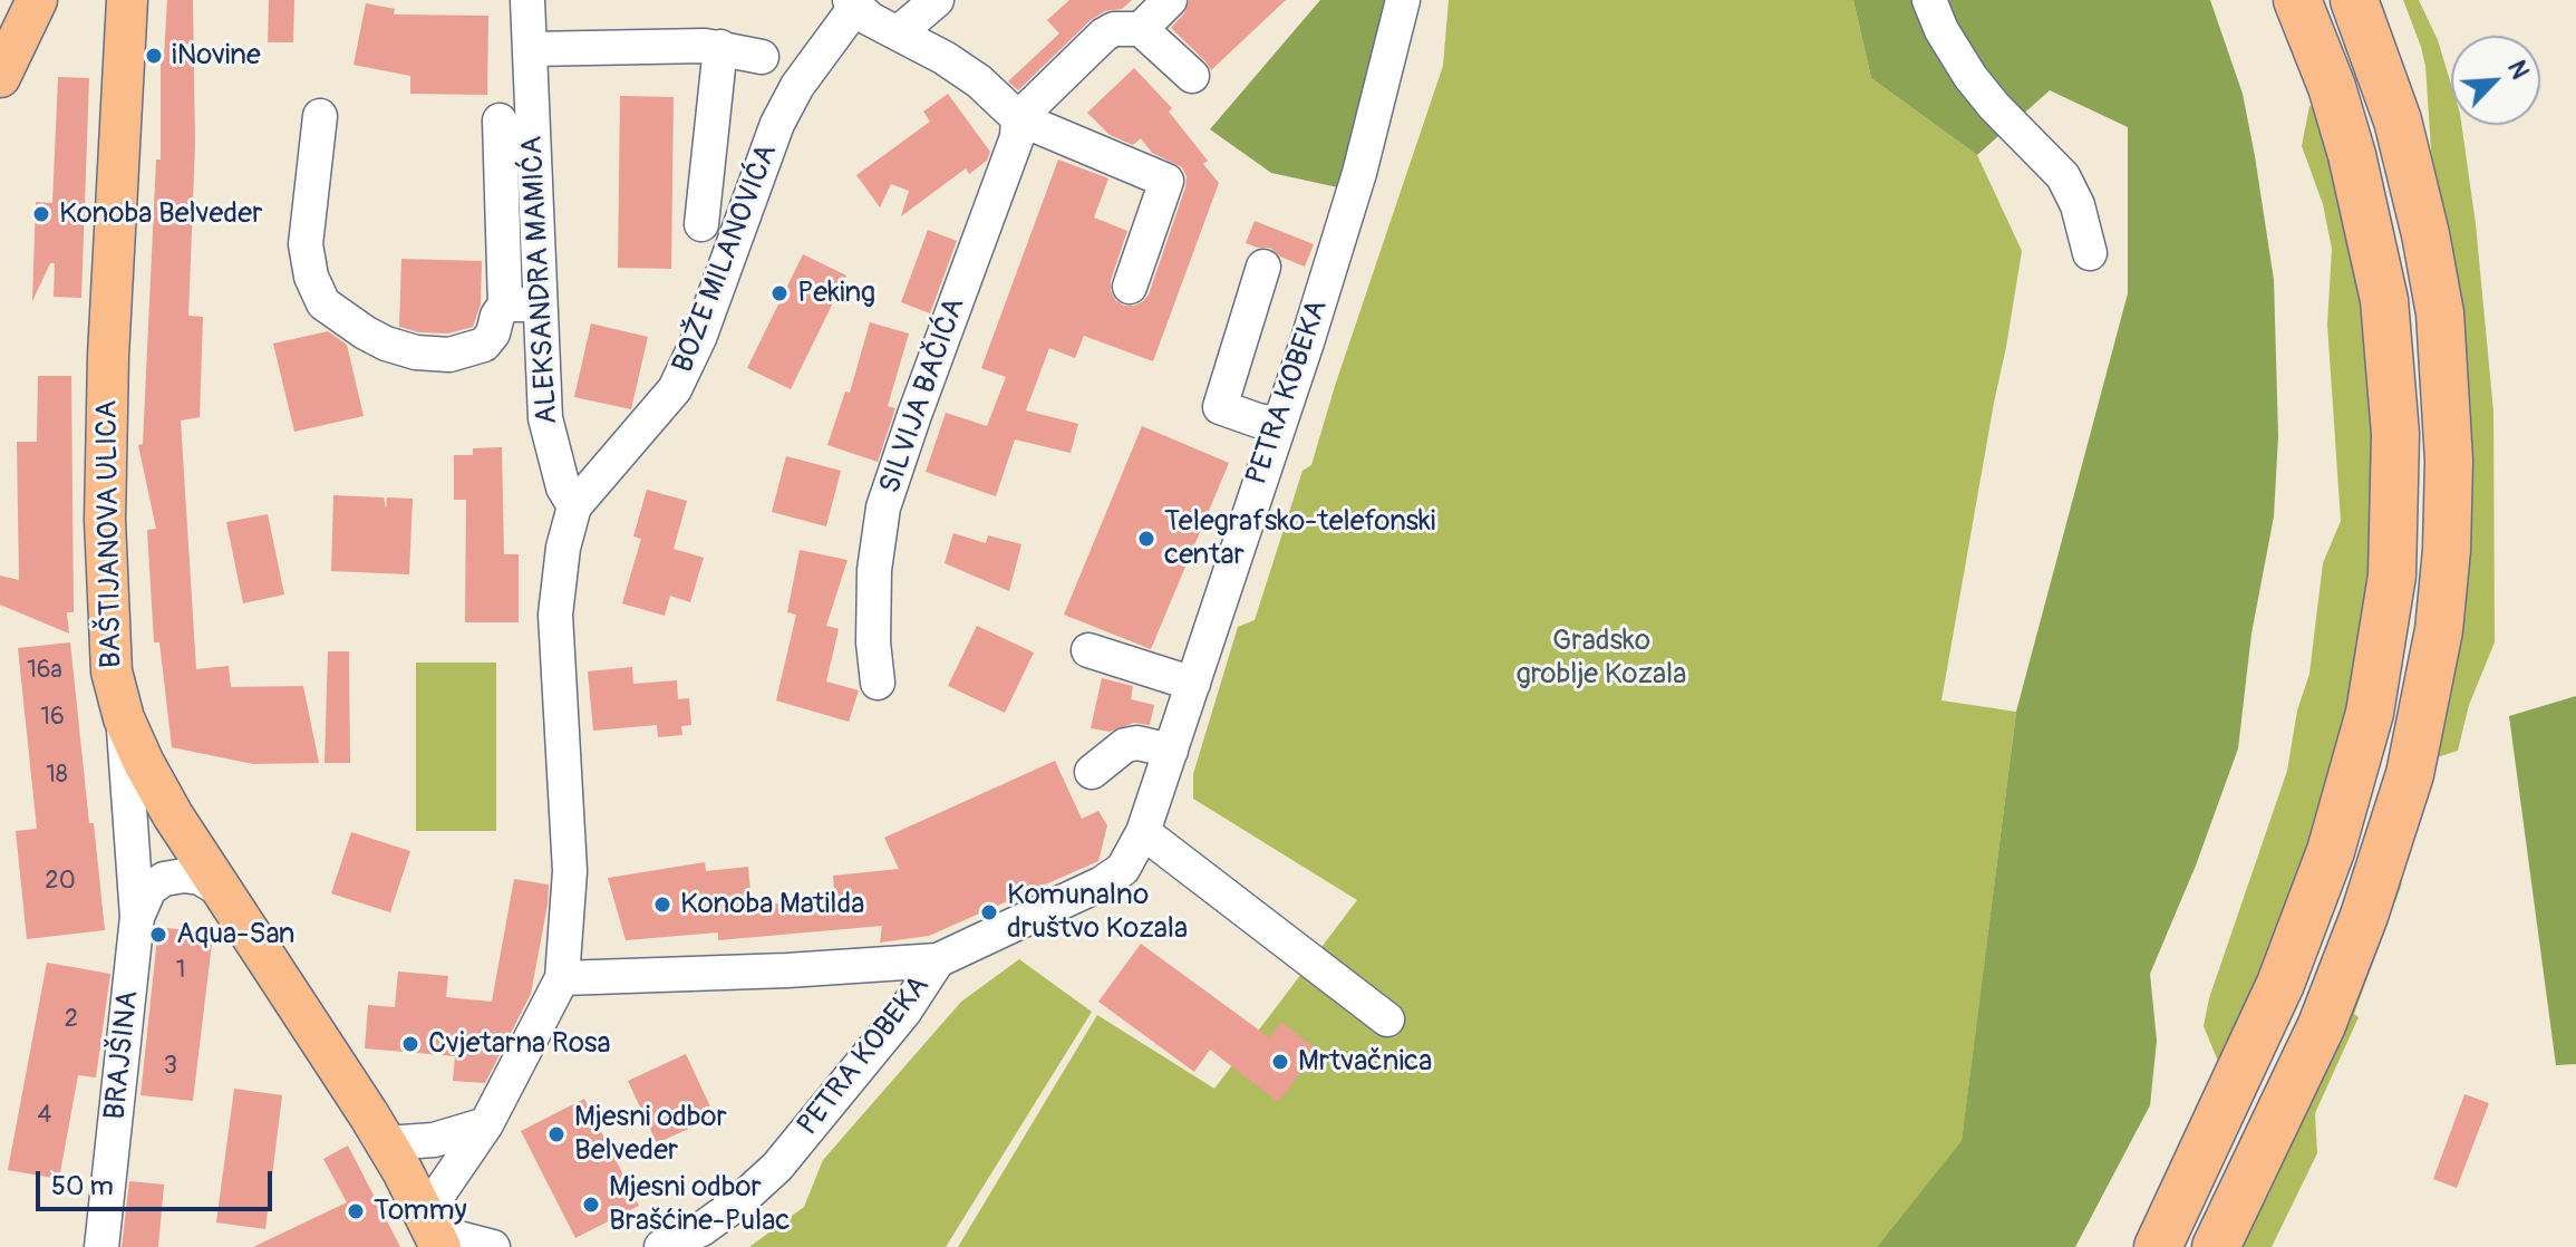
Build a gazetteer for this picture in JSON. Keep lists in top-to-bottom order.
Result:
{
  "streets": {
    "main road": ["BAŠTIJANOVA ULICA"],
    "street": [
      "BOŽE MILANOVIĆA",
      "ALEKSANDRA MAMIĆA",
      "PETRA KOBEKA",
      "SILVIJA BAČIĆA",
      "BRAJŠINA"
    ]
  },
  "crossings": [
    ["BOŽE MILANOVIĆA", "ALEKSANDRA MAMIĆA"],
    ["BOŽE MILANOVIĆA", "PETRA KOBEKA"],
    ["BAŠTIJANOVA ULICA", "BRAJŠINA"]
  ],
  "parks": ["Gradsko groblje Kozala"],
  "places": [
    "iNovine",
    "Konoba Belveder",
    "Peking",
    "Telegrafsko-telefonski centar",
    "Konoba Matilda",
    "Komunalno društvo Kozala",
    "Aqua-San",
    "Cvjetarna Rosa",
    "Mrtvačnica",
    "Mjesni odbor Belveder",
    "Mjesni odbor Brašćine-Pulac",
    "Tommy"
  ],
  "house_numbers": [
    "16a",
    "16",
    "18",
    "20",
    "1",
    "2",
    "3",
    "4"
  ],
  "scale_bar": "50 m",
  "north": "top right"
}
